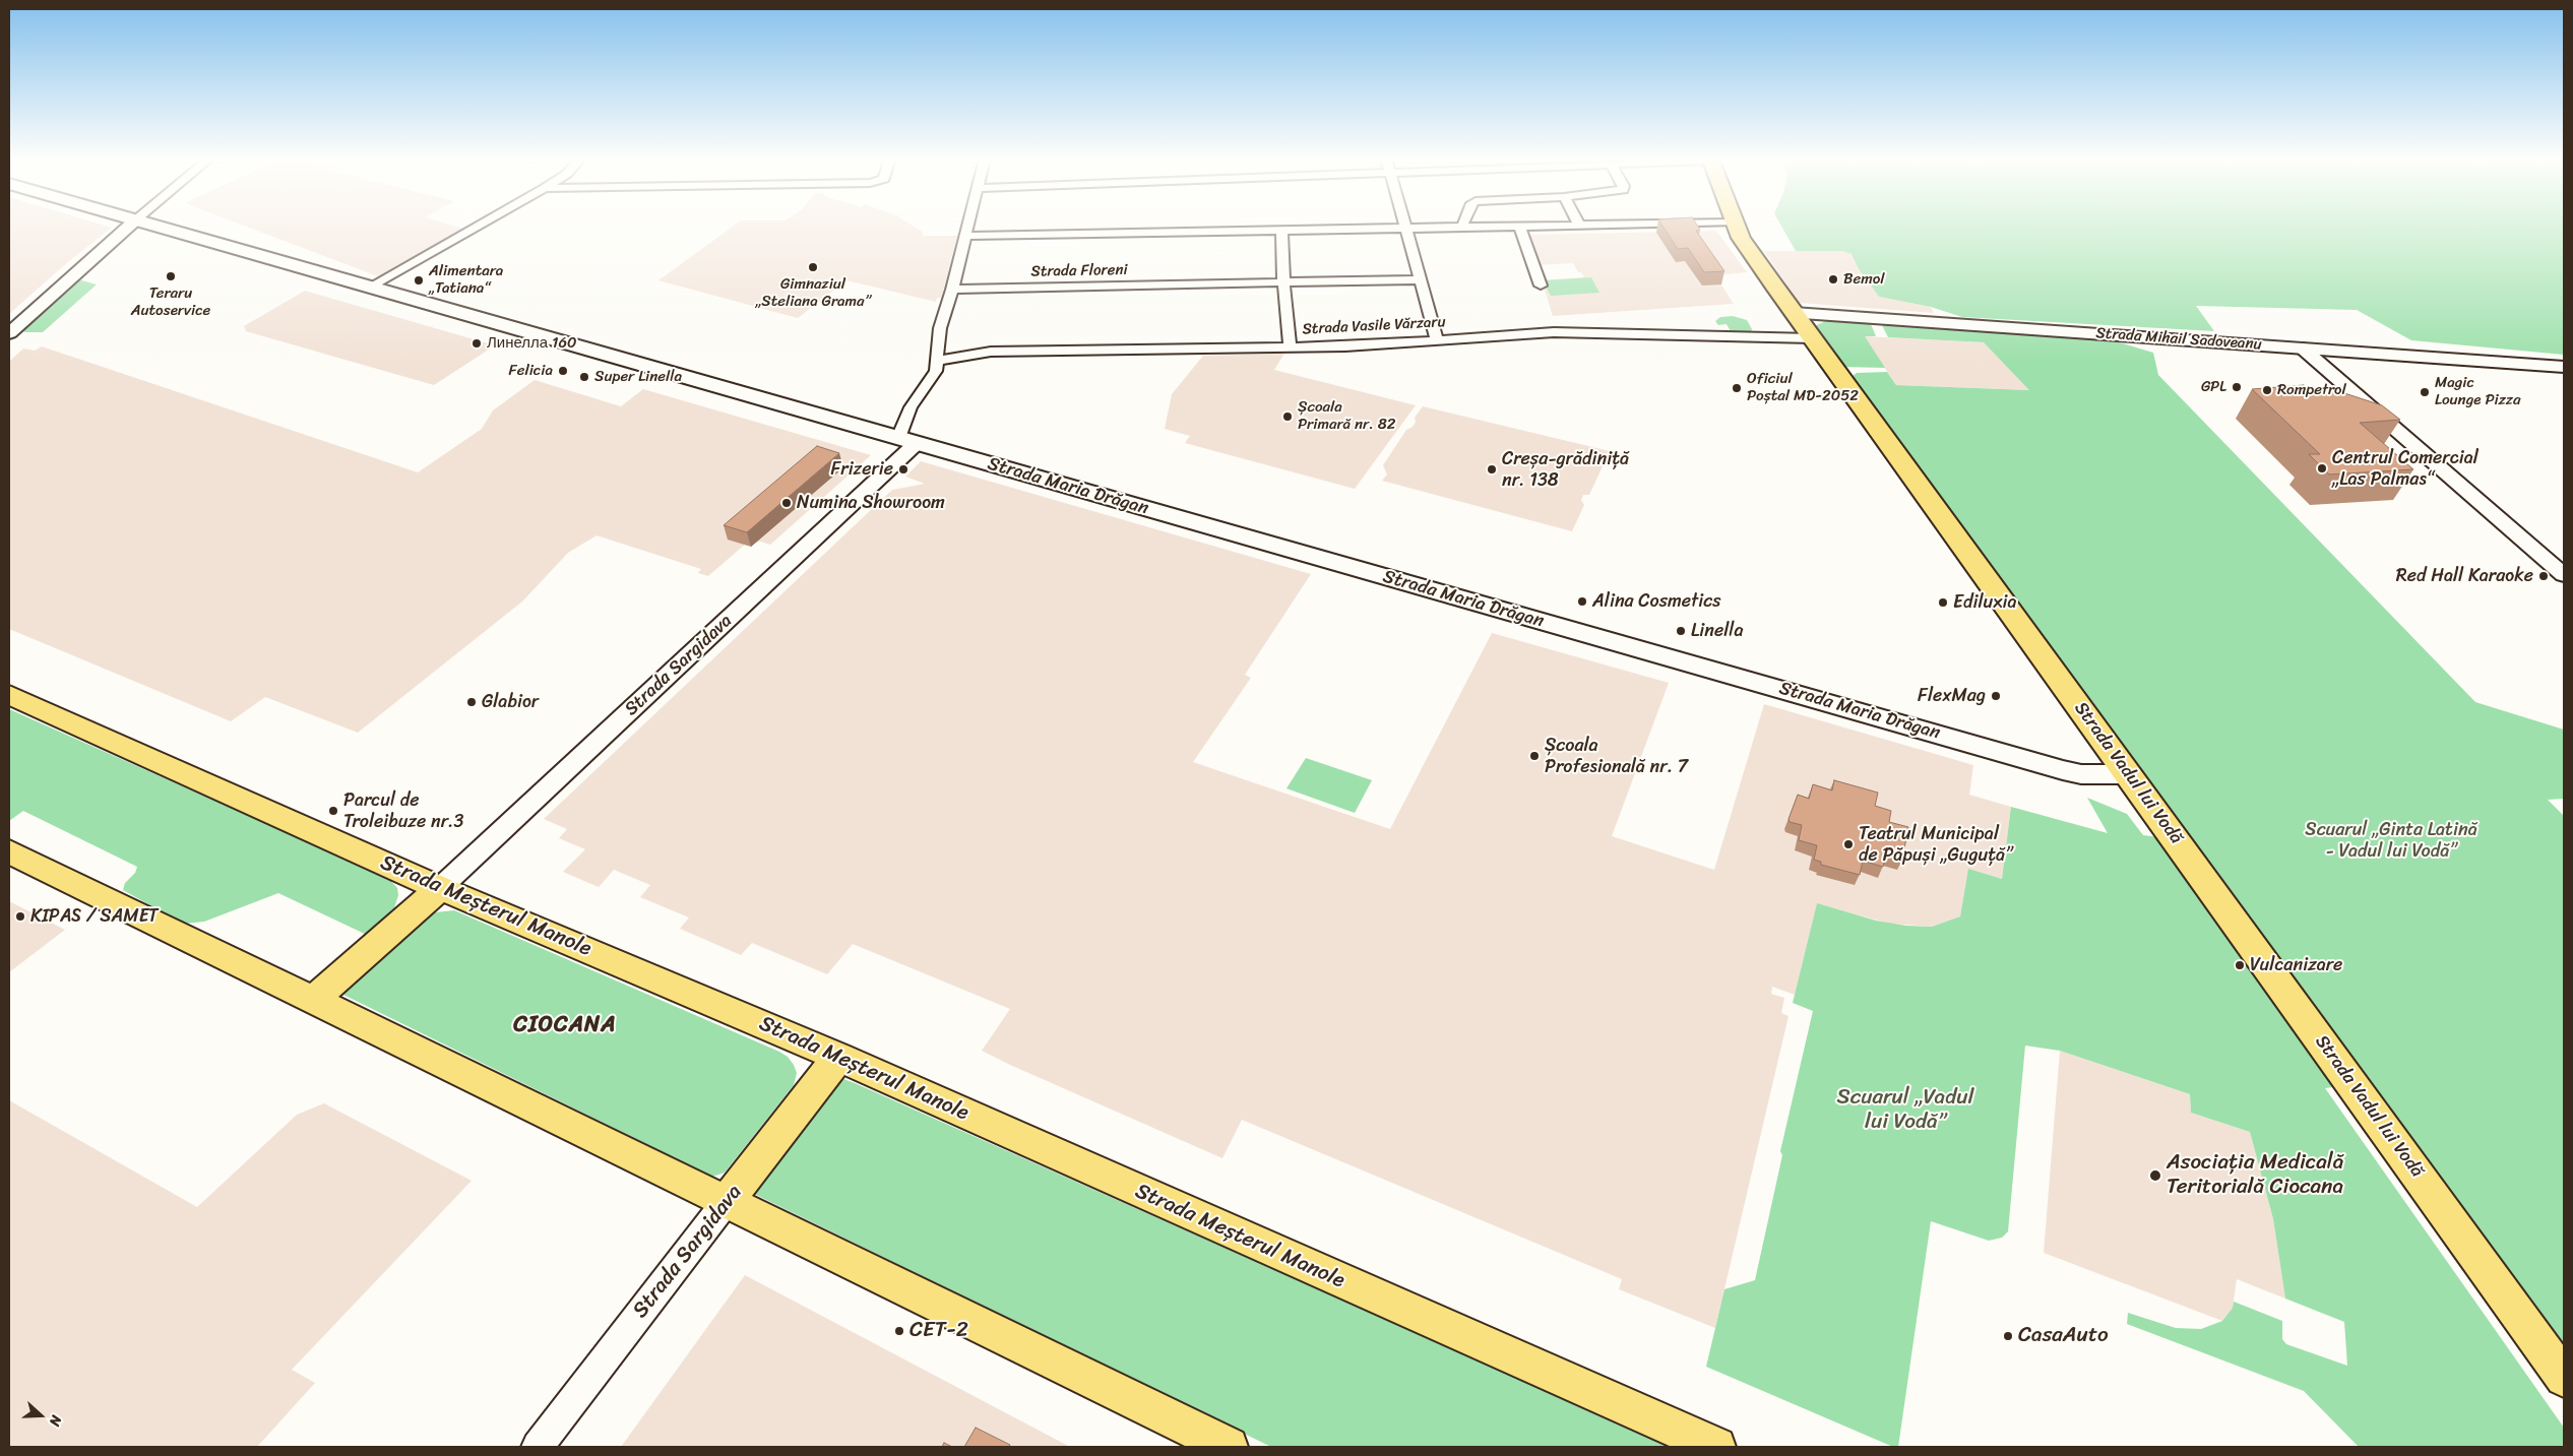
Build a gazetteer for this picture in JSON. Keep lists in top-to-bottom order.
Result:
{
  "streets": {
    "main road": [
      "Strada Mihail Sadoveanu",
      "Strada Maria Drăgan",
      "Strada Sargidava",
      "Strada Vadul lui Vodă",
      "Strada Meșterul Manole"
    ],
    "street": ["Strada Floreni", "Strada Vasile Vărzaru"]
  },
  "crossings": [
    ["Strada Vasile Vărzaru", "Strada Vadul lui Vodă"],
    ["Strada Mihail Sadoveanu", "Strada Vadul lui Vodă"],
    ["Strada Maria Drăgan", "Strada Sargidava"],
    ["Strada Maria Drăgan", "Strada Vadul lui Vodă"],
    ["Strada Sargidava", "Strada Meșterul Manole"]
  ],
  "districts": ["CIOCANA"],
  "parks": ["Scuarul „Ginta Latină - Vadul lui Vodă”", "Scuarul „Vadul lui Vodă”"],
  "places": [
    "Gimnaziul „Steliana Grama”",
    "Teraru Autoservice",
    "Bemol",
    "Alimentara „Tatiana“",
    "Линелла 160",
    "Felicia",
    "Super Linella",
    "GPL",
    "Oficiul Poștal MD-2052",
    "Rompetrol",
    "Magic Lounge Pizza",
    "Școala Primară nr. 82",
    "Centrul Comercial „Las Palmas“",
    "Frizerie",
    "Creșa-grădiniță nr. 138",
    "Numina Showroom",
    "Red Hall Karaoke",
    "Alina Cosmetics",
    "Ediluxia",
    "Linella",
    "FlexMag",
    "Glabior",
    "Școala Profesională nr. 7",
    "Parcul de Troleibuze nr.3",
    "Teatrul Municipal de Păpuși „Guguță”",
    "KIPAS / SAMET",
    "Vulcanizare",
    "Asociația Medicală Teritorială Ciocana",
    "CET-2",
    "CasaAuto"
  ],
  "north": "right"
}
